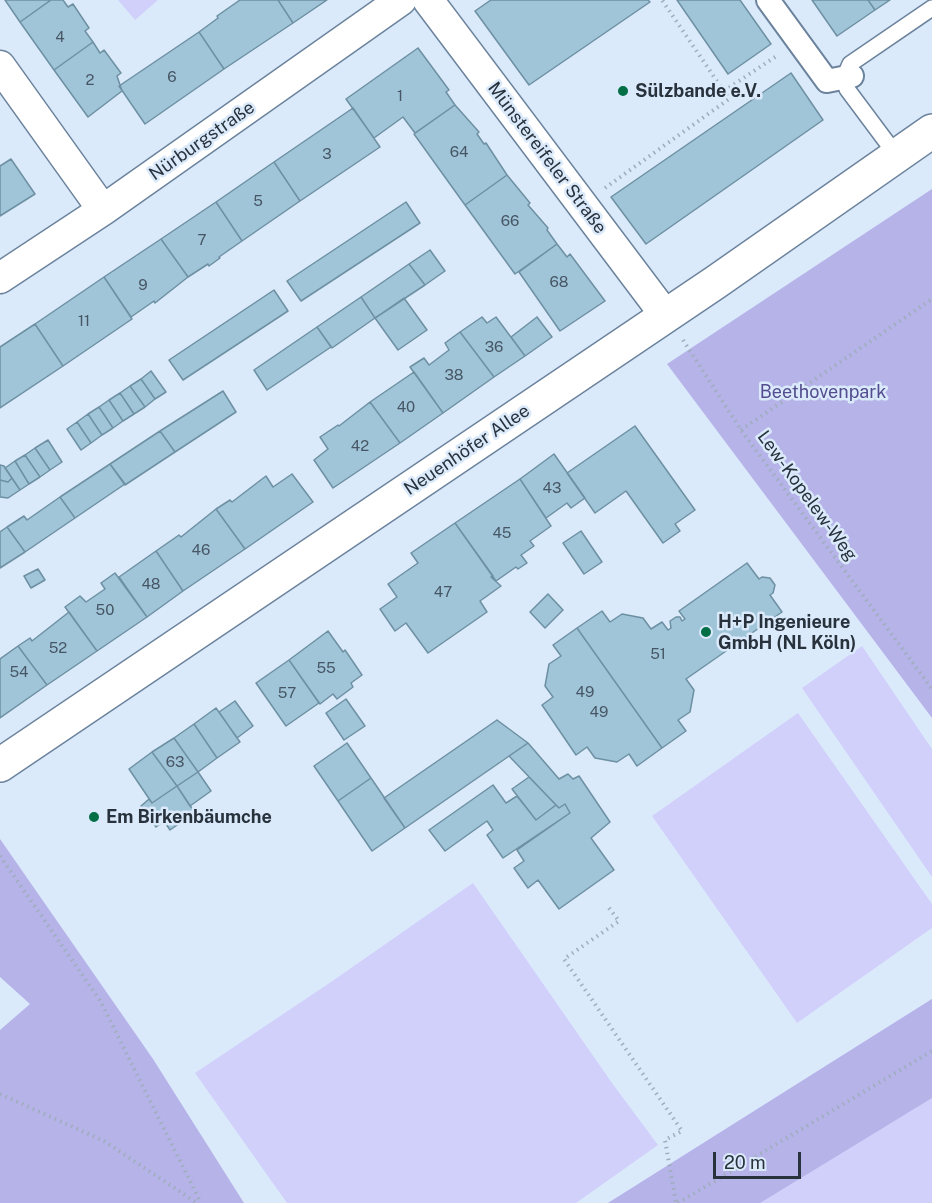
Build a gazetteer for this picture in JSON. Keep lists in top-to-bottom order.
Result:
{
  "streets": {
    "street": ["Nürburgstraße", "Münstereifeler Straße", "Neuenhöfer Allee"],
    "path": ["Lew-Kopelew-Weg"]
  },
  "crossings": [
    ["Münstereifeler Straße", "Neuenhöfer Allee"],
    ["Münstereifeler Straße", "Lew-Kopelew-Weg"],
    ["Neuenhöfer Allee", "Lew-Kopelew-Weg"]
  ],
  "parks": ["Beethovenpark"],
  "places": ["Sülzbande e.V.", "H+P Ingenieure GmbH (NL Köln)", "Em Birkenbäumche"],
  "house_numbers": [
    "4",
    "6",
    "2",
    "1",
    "64",
    "3",
    "5",
    "66",
    "7",
    "68",
    "9",
    "11",
    "36",
    "38",
    "40",
    "42",
    "43",
    "45",
    "46",
    "48",
    "47",
    "50",
    "52",
    "51",
    "55",
    "54",
    "49",
    "57",
    "49",
    "63"
  ],
  "scale_bar": "20 m"
}
